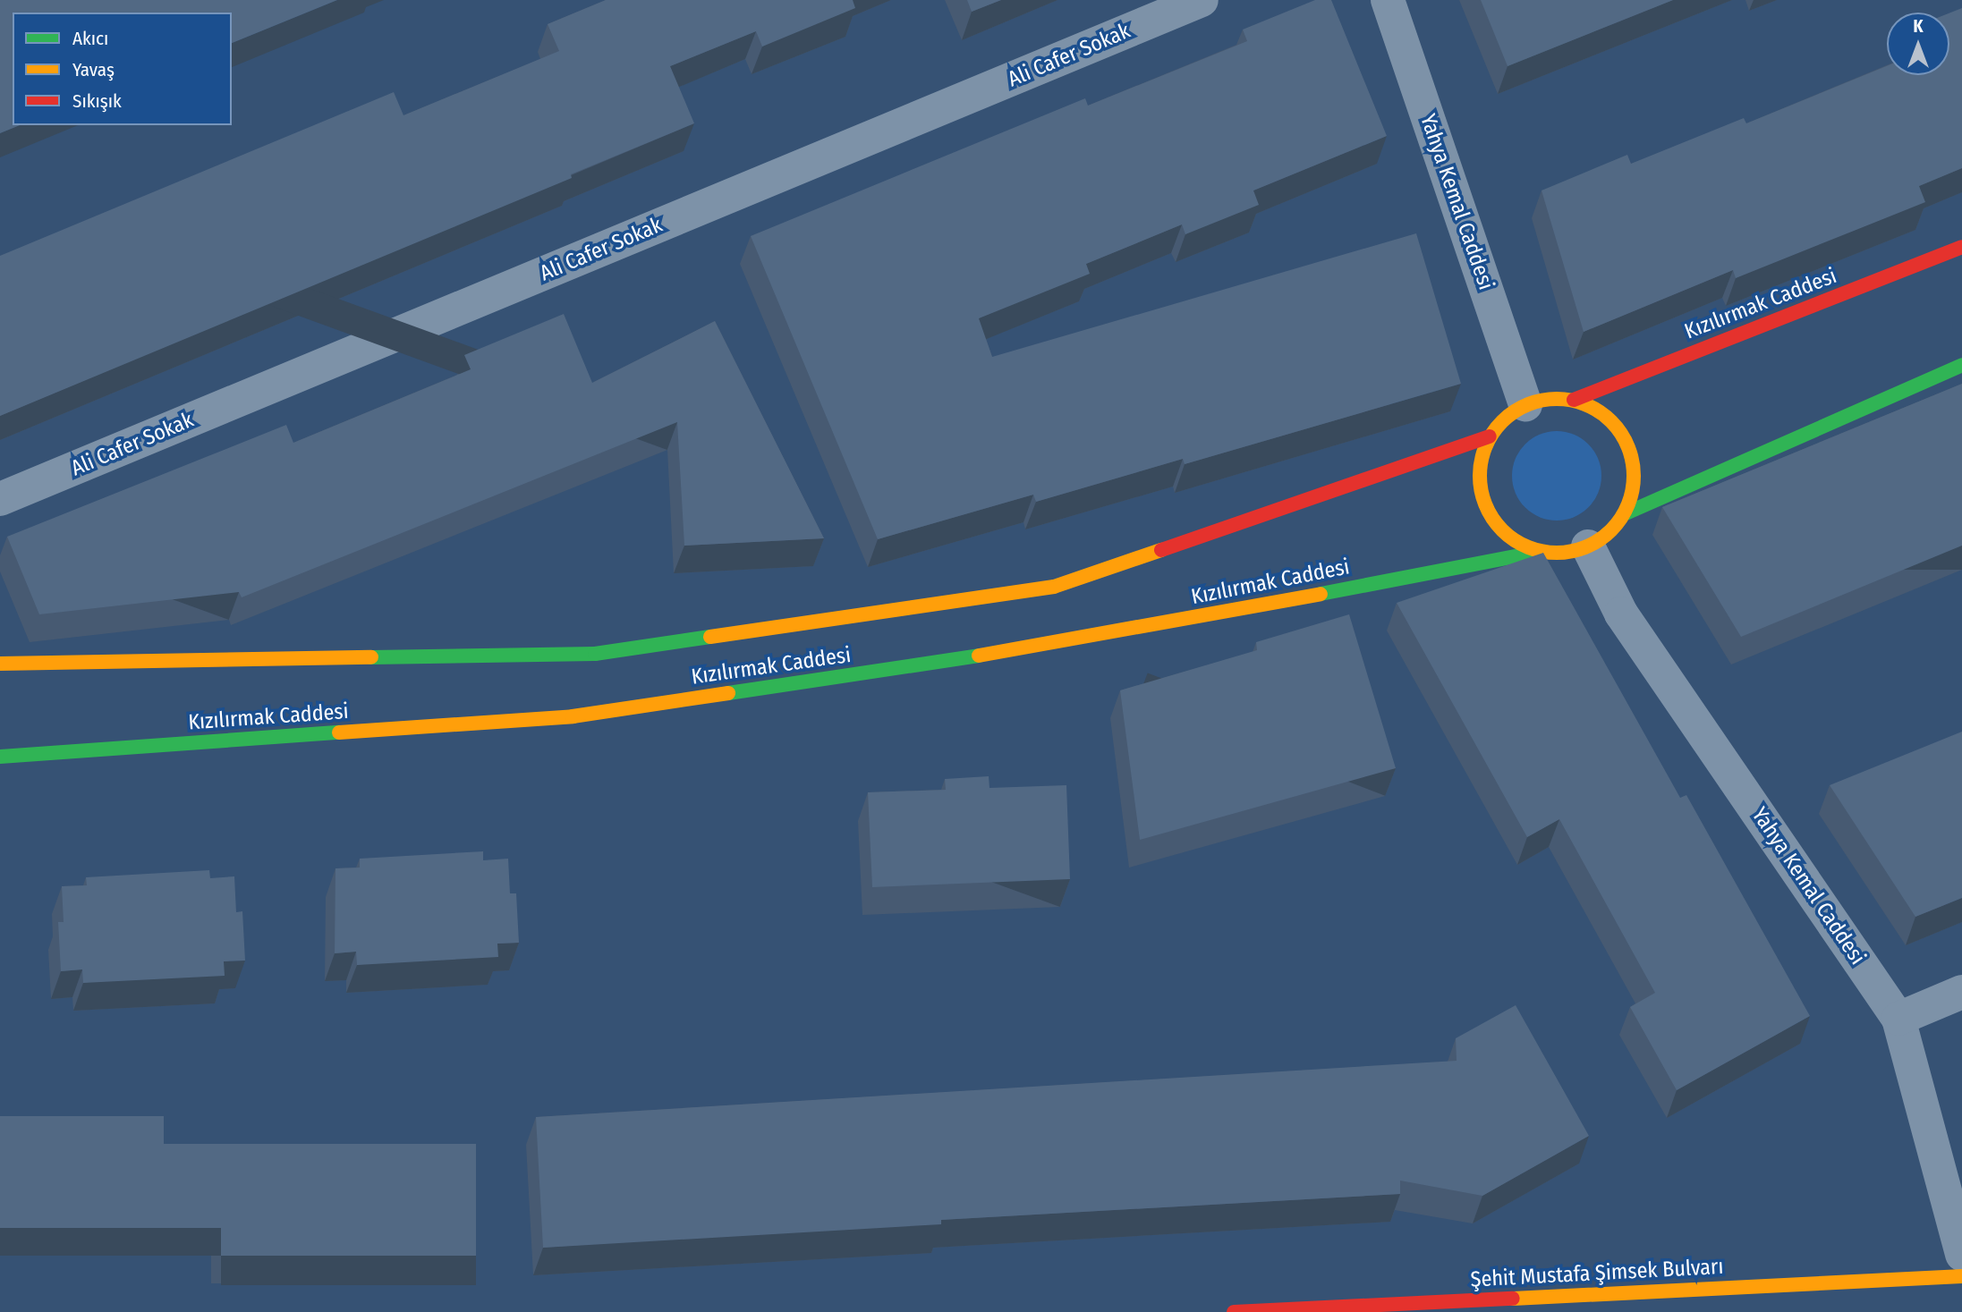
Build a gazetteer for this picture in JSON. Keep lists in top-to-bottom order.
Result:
{
  "streets": {
    "main road": ["Kızılırmak Caddesi", "Şehit Mustafa Şimsek Bulvarı"],
    "street": ["Ali Cafer Sokak", "Yahya Kemal Caddesi"]
  },
  "crossings": [
    ["Yahya Kemal Caddesi", "Kızılırmak Caddesi"]
  ],
  "legend": ["Akıcı", "Yavaş", "Sıkışık"],
  "north": "top"
}
